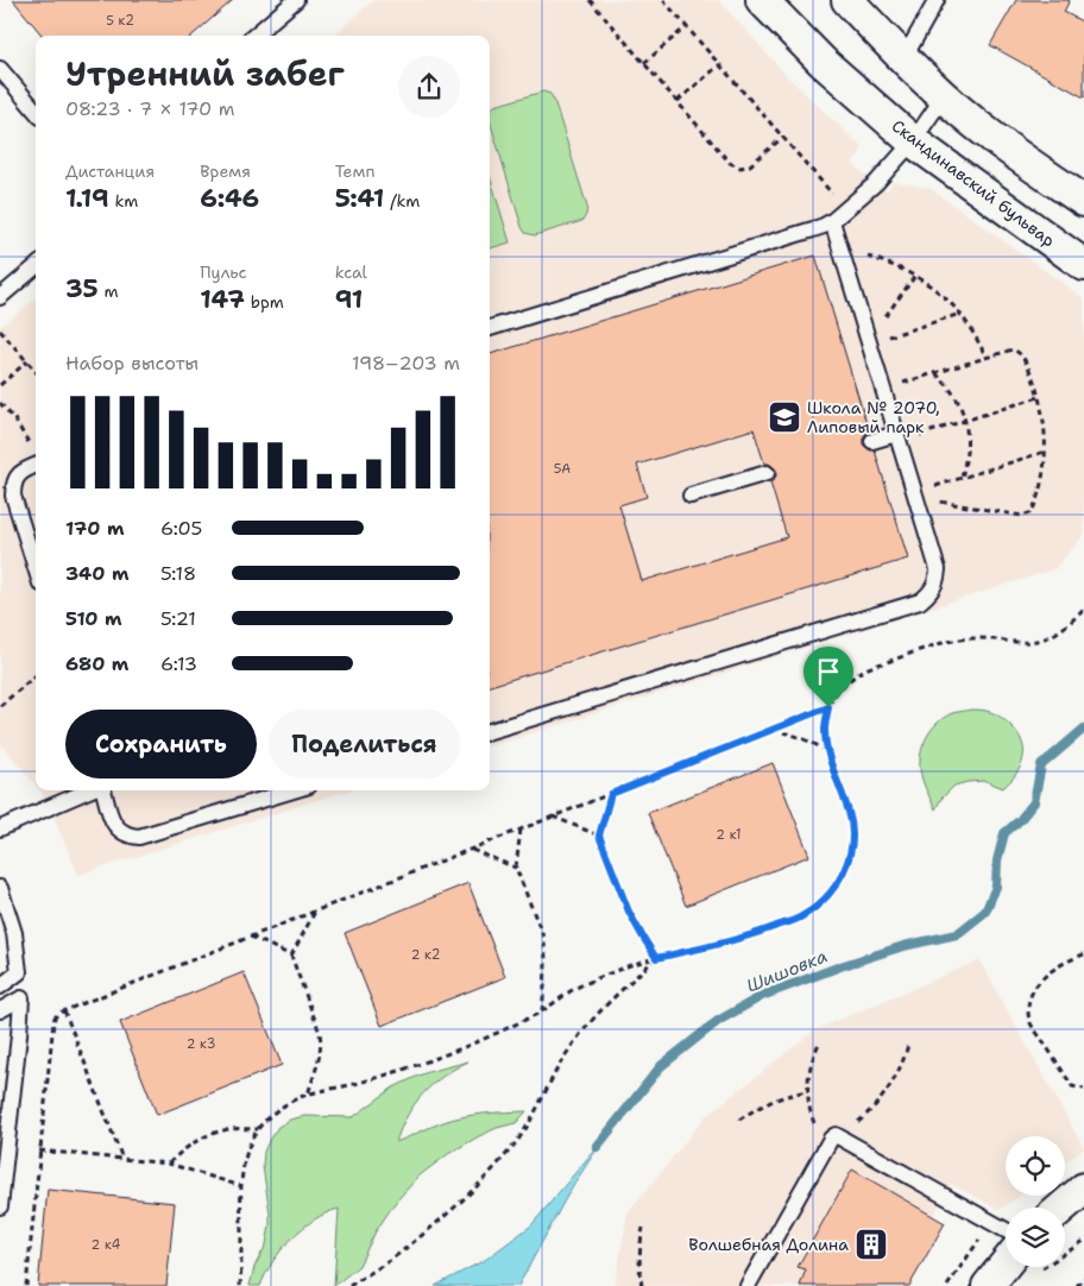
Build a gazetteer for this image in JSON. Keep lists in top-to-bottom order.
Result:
{
  "streets": {
    "street": ["Скандинавский бульвар"]
  },
  "water": ["Шишовка"],
  "places": {
    "school or university": ["Школа № 2070, Липовый парк"],
    "building": ["Волшебная Долина"]
  },
  "house_numbers": [
    "5 к2",
    "5А",
    "2 к1",
    "2 к2",
    "2 к3",
    "2 к4"
  ],
  "page": {
    "heading": ["Утренний забег", "08:23 · 7 × 170 m"],
    "stats": [
      ["Дистанция", "1.19 km"],
      ["Время", "6:46"],
      ["Темп", "5:41 /km"],
      ["35 m"],
      ["Пульс", "147 bpm"],
      ["kcal", "91"]
    ],
    "chart": ["Набор высоты", "198–203 m"],
    "list": [
      {
        "name": "170 m",
        "note": "6:05"
      },
      {
        "name": "340 m",
        "note": "5:18"
      },
      {
        "name": "510 m",
        "note": "5:21"
      },
      {
        "name": "680 m",
        "note": "6:13"
      }
    ],
    "buttons": ["Сохранить", "Поделиться"]
  }
}
